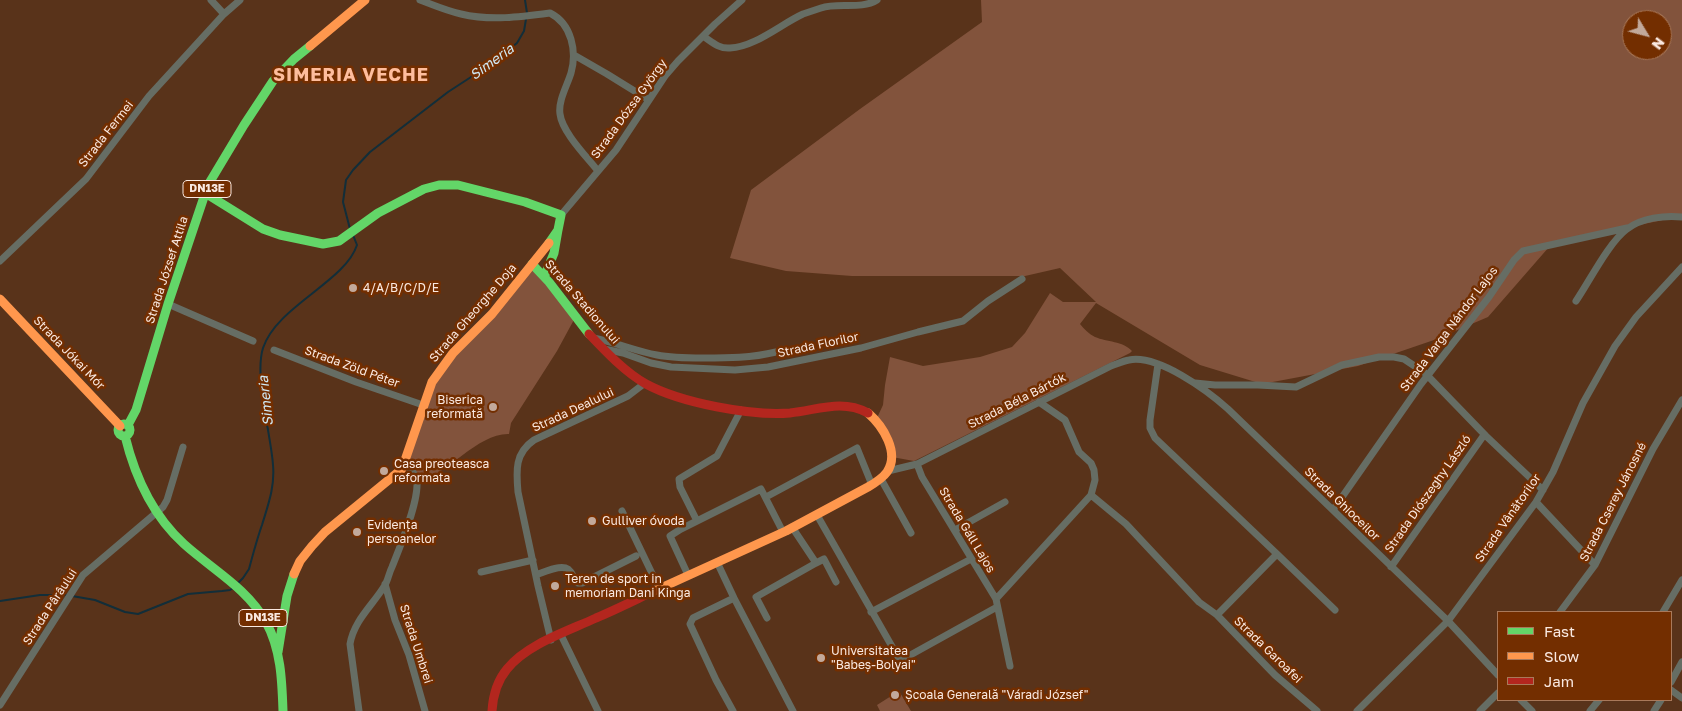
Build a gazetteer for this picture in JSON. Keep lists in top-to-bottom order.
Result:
{
  "streets": {
    "street": [
      "Strada Dózsa György",
      "Strada Fermei",
      "DN13E",
      "Strada József Attila",
      "Strada Stadionului",
      "Strada Gheorghe Doja",
      "Strada Varga Nándor Lajos",
      "Strada Florilor",
      "Strada Jókai Mór",
      "Strada Zöld Péter",
      "Strada Béla Bártók",
      "Strada Dealului",
      "Strada Diószeghy László",
      "Strada Cserey Jánosné",
      "Strada Ghioceilor",
      "Strada Vânătorilor",
      "Strada Gáll Lajos",
      "Strada Pârâului",
      "Strada Umbrei",
      "Strada Garoafei"
    ]
  },
  "crossings": [
    ["Strada Dózsa György", "Strada Gheorghe Doja"],
    ["DN13E", "Strada József Attila"],
    ["DN13E", "Strada Gheorghe Doja"],
    ["DN13E", "Strada Jókai Mór"],
    ["DN13E", "Strada Pârâului"],
    ["Strada József Attila", "Strada Jókai Mór"],
    ["Strada Stadionului", "Strada Gheorghe Doja"],
    ["Strada Stadionului", "Strada Florilor"],
    ["Strada Stadionului", "Strada Béla Bártók"],
    ["Strada Stadionului", "Strada Dealului"],
    ["Strada Gheorghe Doja", "Strada Zöld Péter"],
    ["Strada Varga Nándor Lajos", "Strada Ghioceilor"],
    ["Strada Béla Bártók", "Strada Ghioceilor"],
    ["Strada Béla Bártók", "Strada Gáll Lajos"],
    ["Strada Diószeghy László", "Strada Ghioceilor"],
    ["Strada Ghioceilor", "Strada Vânătorilor"]
  ],
  "districts": ["SIMERIA VECHE"],
  "water": ["Simeria"],
  "places": [
    "4/A/B/C/D/E",
    "Biserica reformată",
    "Casa preoteasca reformata",
    "Gulliver óvoda",
    "Evidența persoanelor",
    "Teren de sport in memoriam Dani Kinga",
    "Universitatea \"Babeș-Bolyai\"",
    "Școala Generală \"Váradi József\""
  ],
  "legend": ["Fast", "Slow", "Jam"],
  "north": "bottom right"
}
